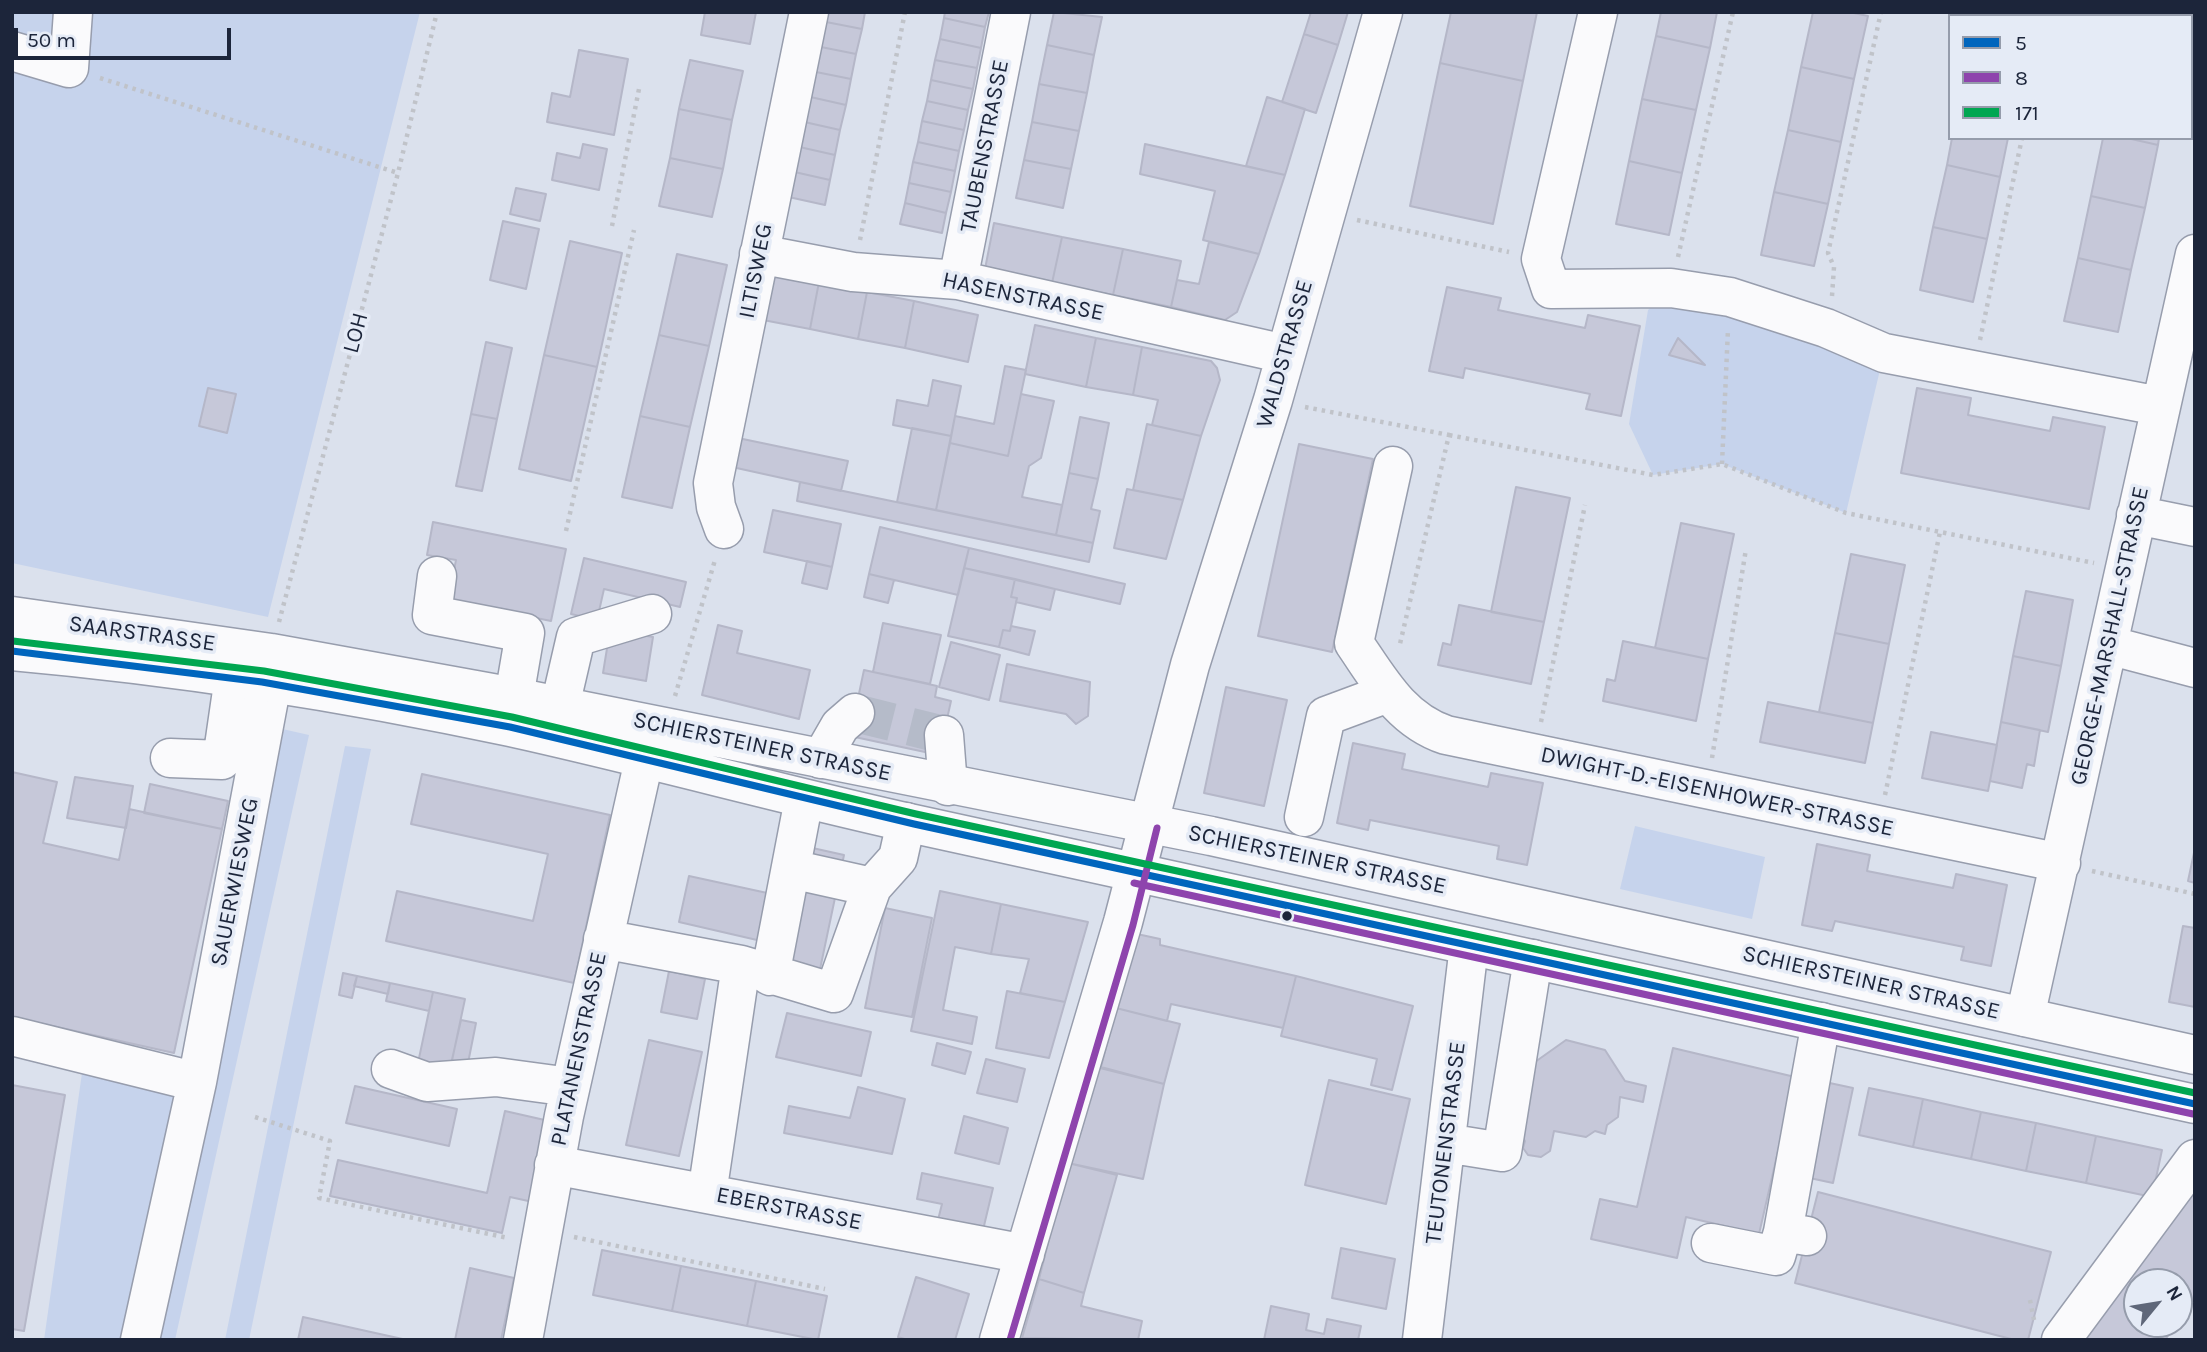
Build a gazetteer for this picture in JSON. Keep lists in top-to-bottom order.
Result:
{
  "streets": {
    "street": [
      "TAUBENSTRASSE",
      "ILTISWEG",
      "HASENSTRASSE",
      "WALDSTRASSE",
      "SAARSTRASSE",
      "GEORGE-MARSHALL-STRASSE",
      "SCHIERSTEINER STRASSE",
      "DWIGHT-D.-EISENHOWER-STRASSE",
      "SAUERWIESWEG",
      "PLATANENSTRASSE",
      "TEUTONENSTRASSE",
      "EBERSTRASSE"
    ],
    "path": ["LOH"]
  },
  "crossings": [
    ["TAUBENSTRASSE", "HASENSTRASSE"],
    ["ILTISWEG", "HASENSTRASSE"],
    ["HASENSTRASSE", "WALDSTRASSE"],
    ["LOH", "SAARSTRASSE"],
    ["LOH", "SCHIERSTEINER STRASSE"],
    ["LOH", "SAUERWIESWEG"],
    ["WALDSTRASSE", "SCHIERSTEINER STRASSE"],
    ["WALDSTRASSE", "EBERSTRASSE"],
    ["SAARSTRASSE", "SCHIERSTEINER STRASSE"],
    ["SAARSTRASSE", "SAUERWIESWEG"],
    ["GEORGE-MARSHALL-STRASSE", "SCHIERSTEINER STRASSE"],
    ["GEORGE-MARSHALL-STRASSE", "DWIGHT-D.-EISENHOWER-STRASSE"],
    ["SCHIERSTEINER STRASSE", "SAUERWIESWEG"],
    ["SCHIERSTEINER STRASSE", "PLATANENSTRASSE"],
    ["SCHIERSTEINER STRASSE", "TEUTONENSTRASSE"],
    ["PLATANENSTRASSE", "EBERSTRASSE"]
  ],
  "lines": ["transit line 171", "transit line 5", "transit line 8"],
  "legend": ["5", "8", "171"],
  "scale_bar": "50 m",
  "north": "top right"
}
